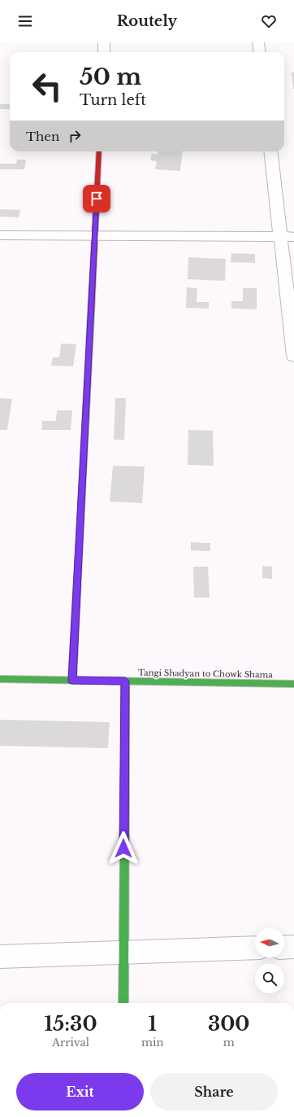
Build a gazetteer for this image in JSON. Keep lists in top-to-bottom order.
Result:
{
  "streets": {
    "street": ["Tangi Shadyan to Chowk Shama"]
  },
  "north": "left",
  "page": {
    "header": "Routely",
    "turn": ["50 m", "Turn left"],
    "then": "Then",
    "eta": [
      "15:30",
      "Arrival",
      "1",
      "min",
      "300",
      "m"
    ],
    "buttons": ["Exit", "Share"]
  }
}
